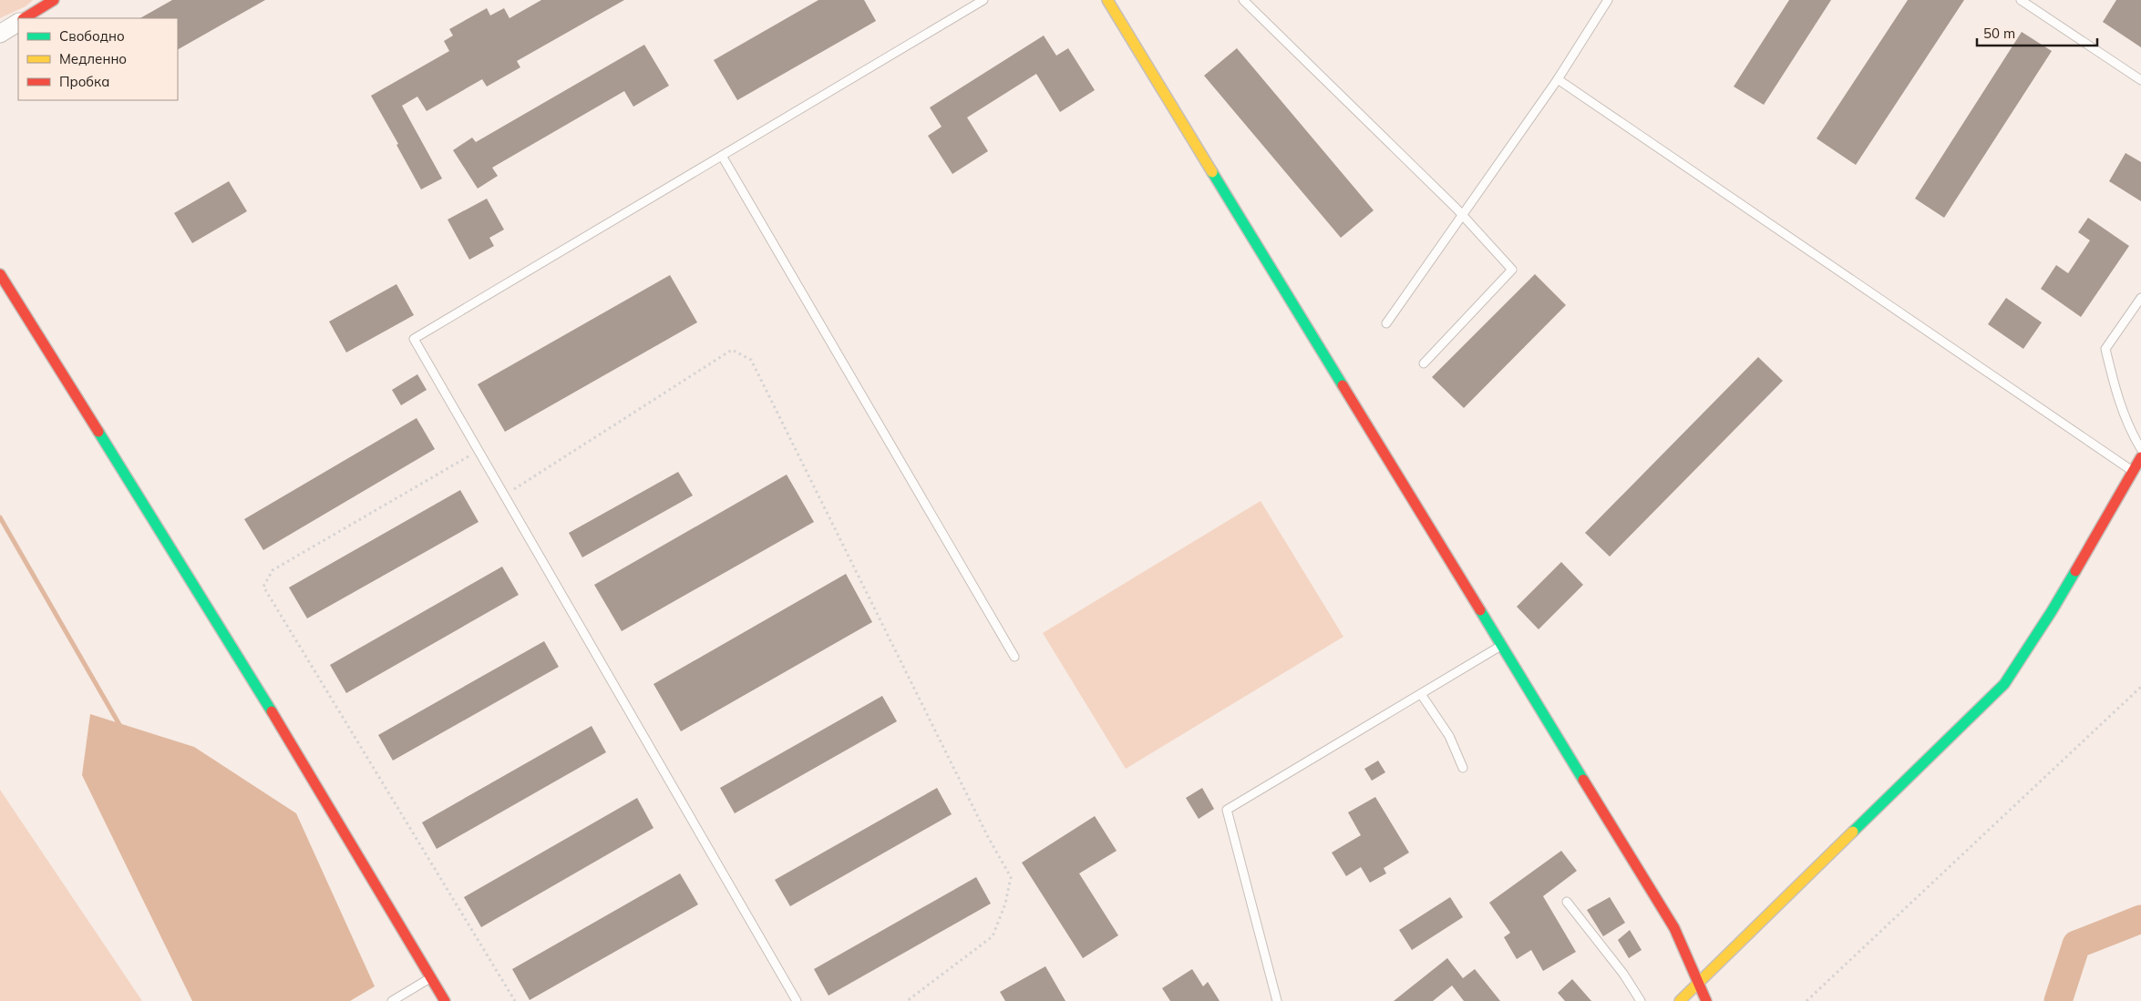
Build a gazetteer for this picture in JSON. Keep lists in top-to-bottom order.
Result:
{
  "legend": ["Свободно", "Медленно", "Пробка"],
  "scale_bar": "50 m"
}
